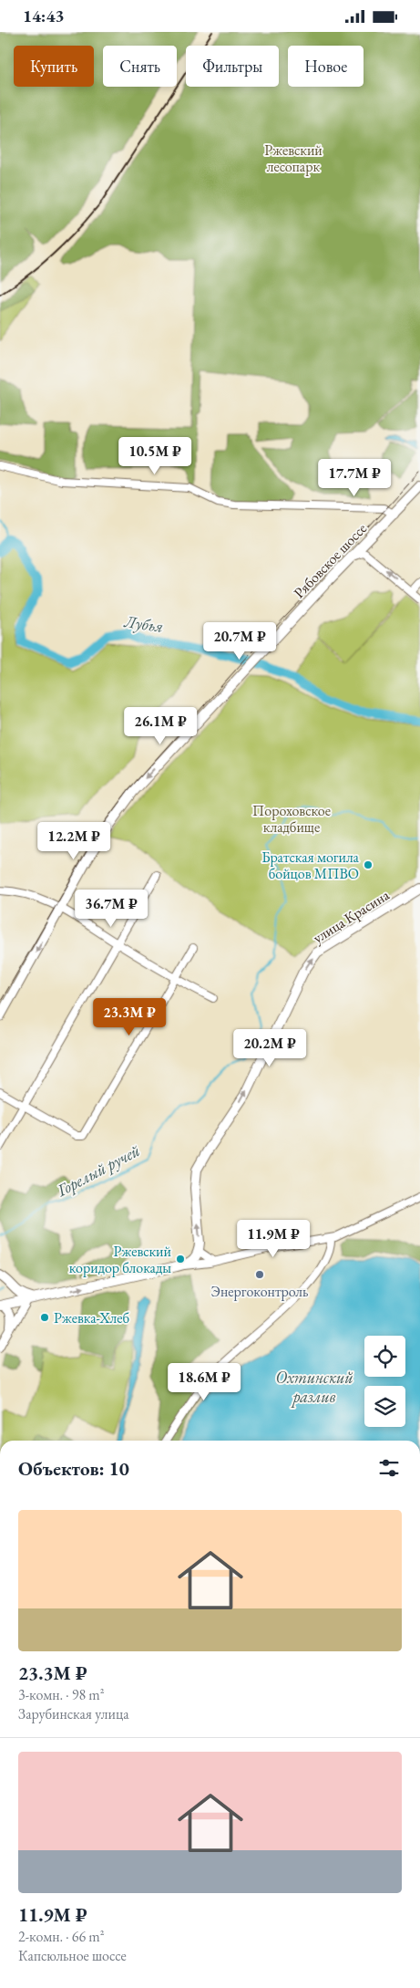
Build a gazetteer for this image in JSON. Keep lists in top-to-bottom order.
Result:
{
  "streets": {
    "main road": ["Рябовское шоссе", "улица Красина"]
  },
  "one_way": ["Рябовское шоссе", "улица Красина"],
  "water": ["Лубья", "Горелый ручей", "Охтинский разлив"],
  "parks": ["Ржевский лесопарк", "Пороховское кладбище"],
  "places": [
    "Братская могила бойцов МПВО",
    "Ржевский коридор блокады",
    "Энергоконтроль",
    "Ржевка-Хлеб"
  ],
  "page": {
    "status": "14:43",
    "chip": [
      "Купить",
      "Снять",
      "Фильтры",
      "Новое"
    ],
    "price": [
      "10.5M ₽",
      "17.7M ₽",
      "20.7M ₽",
      "26.1M ₽",
      "12.2M ₽",
      "36.7M ₽",
      "23.3M ₽",
      "20.2M ₽",
      "11.9M ₽",
      "18.6M ₽"
    ],
    "heading": "Объектов: 10",
    "list": [
      {
        "name": "23.3M ₽",
        "note": "3-комн. · 98 m² · Зарубинская улица"
      },
      {
        "name": "11.9M ₽",
        "note": "2-комн. · 66 m² · Капсюльное шоссе"
      }
    ]
  }
}
